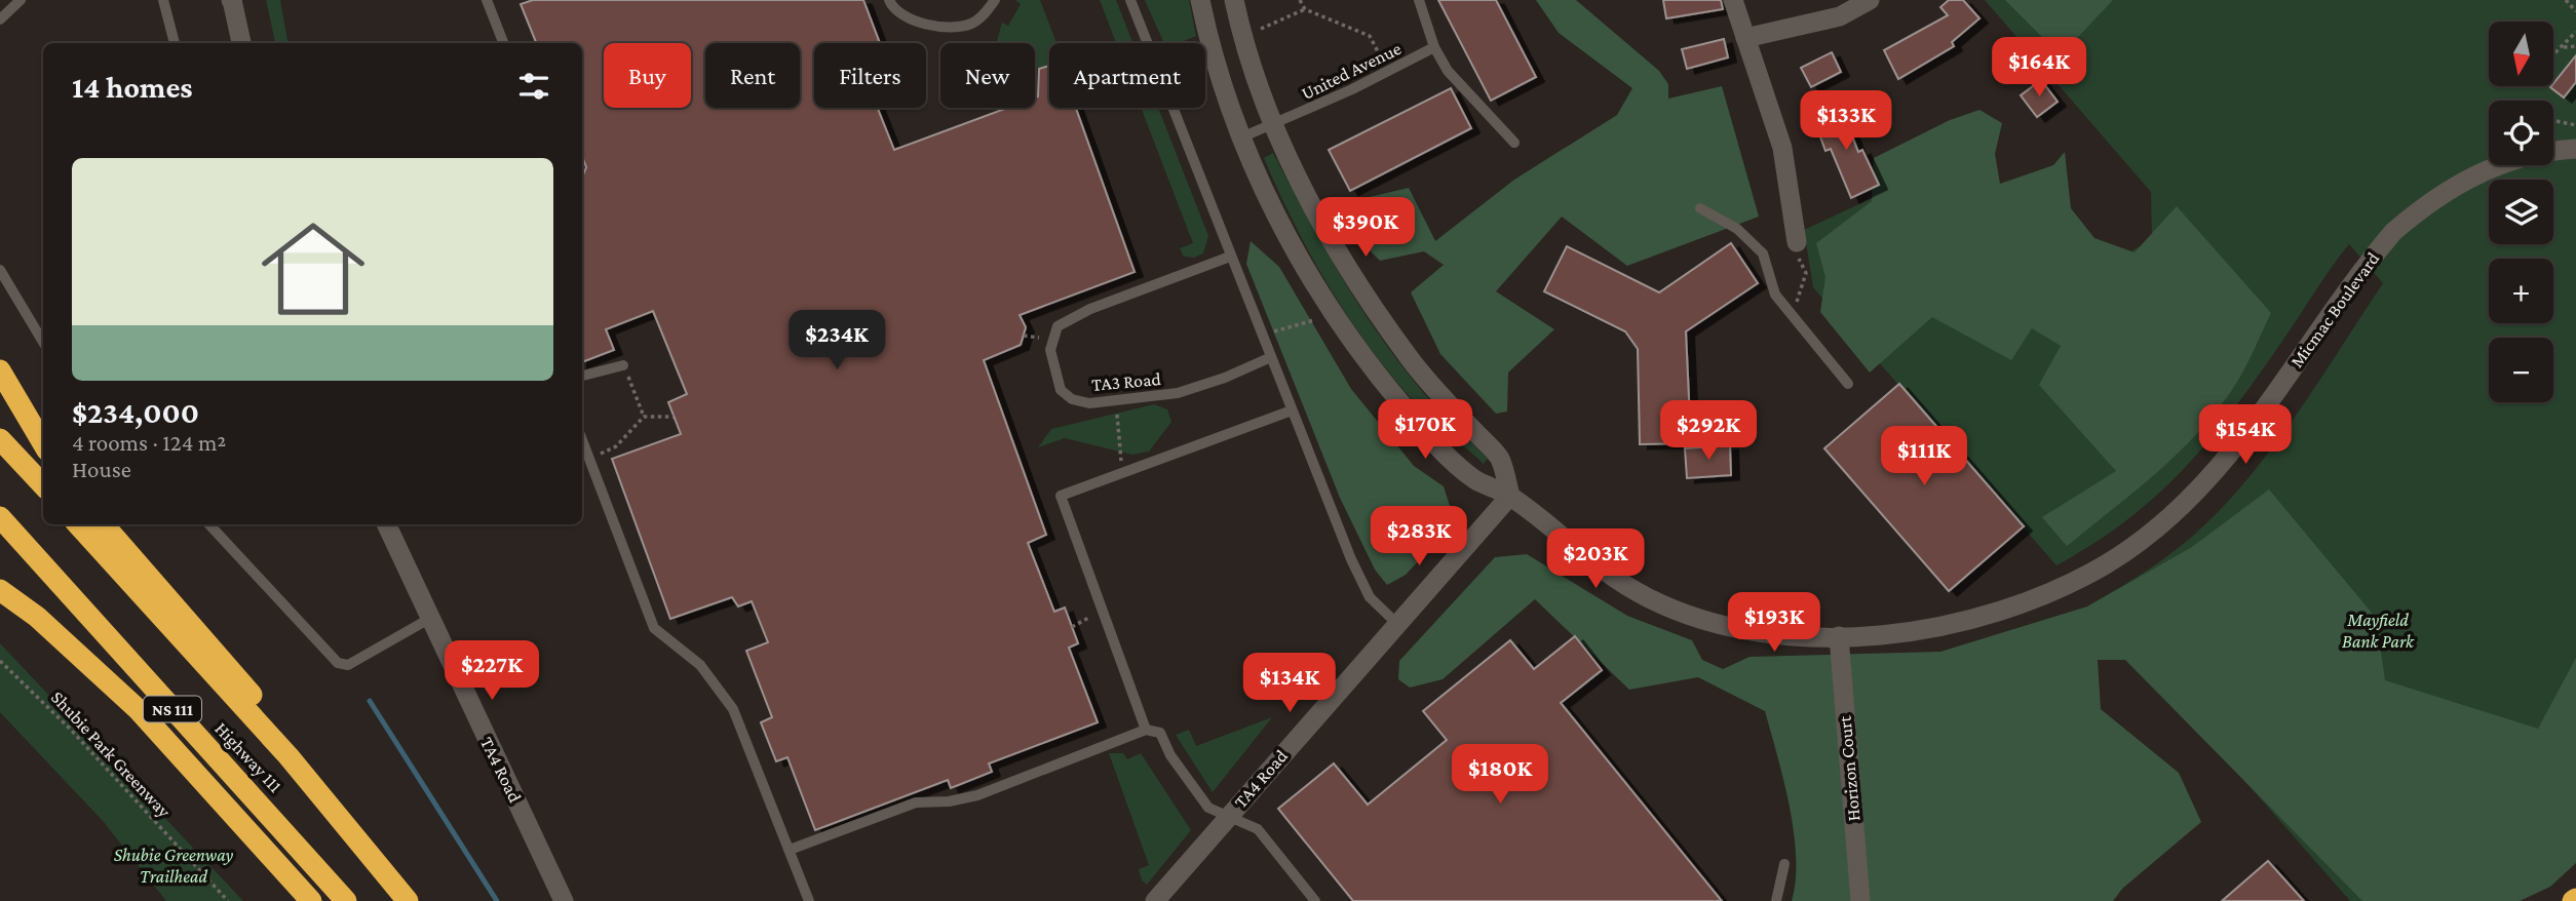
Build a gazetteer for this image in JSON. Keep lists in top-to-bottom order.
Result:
{
  "streets": {
    "highway": ["NS 111", "Highway 111"],
    "street": ["Micmac Boulevard", "Horizon Court", "TA4 Road"],
    "lane": ["United Avenue", "TA3 Road"],
    "path": ["Shubie Park Greenway"]
  },
  "crossings": [
    ["United Avenue", "Micmac Boulevard"],
    ["Micmac Boulevard", "Horizon Court"],
    ["Micmac Boulevard", "TA4 Road"]
  ],
  "parks": ["Mayfield Bank Park", "Shubie Greenway Trailhead"],
  "north": "bottom",
  "page": {
    "map_buttons": ["+", "−"],
    "price": [
      "$164K",
      "$133K",
      "$390K",
      "$234K",
      "$170K",
      "$292K",
      "$154K",
      "$111K",
      "$283K",
      "$203K",
      "$193K",
      "$227K",
      "$134K",
      "$180K"
    ],
    "chip": [
      "Buy",
      "Rent",
      "Filters",
      "New",
      "Apartment"
    ],
    "heading": "14 homes",
    "list": [
      {
        "name": "$234,000",
        "note": "4 rooms · 124 m² · House"
      }
    ]
  }
}
